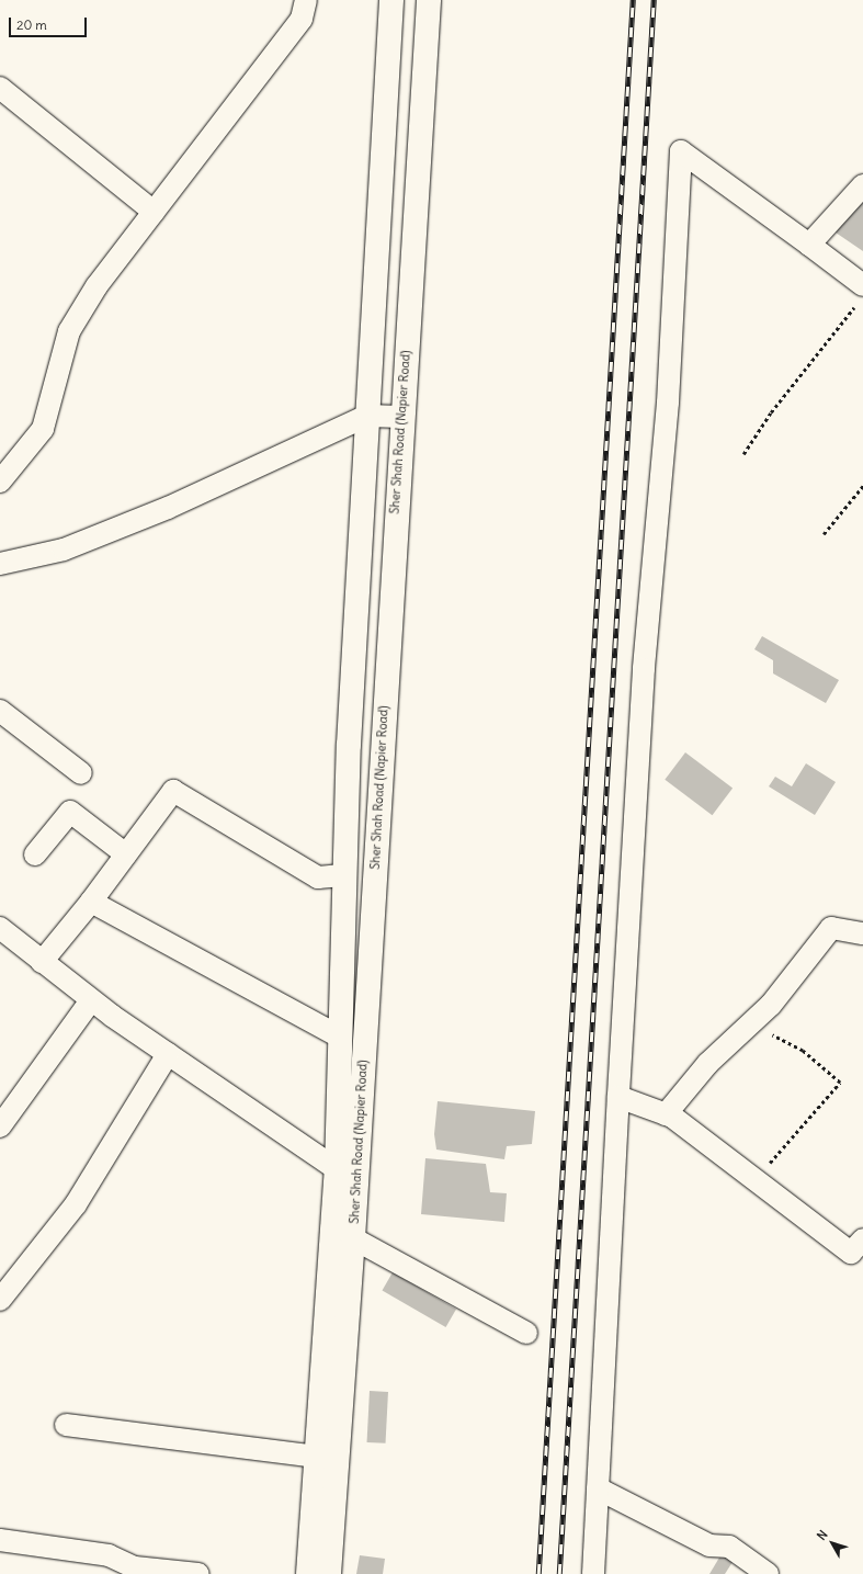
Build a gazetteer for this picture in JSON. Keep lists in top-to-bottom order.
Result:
{
  "streets": {
    "main road": ["Sher Shah Road (Napier Road)"]
  },
  "scale_bar": "20 m",
  "north": "top left"
}
